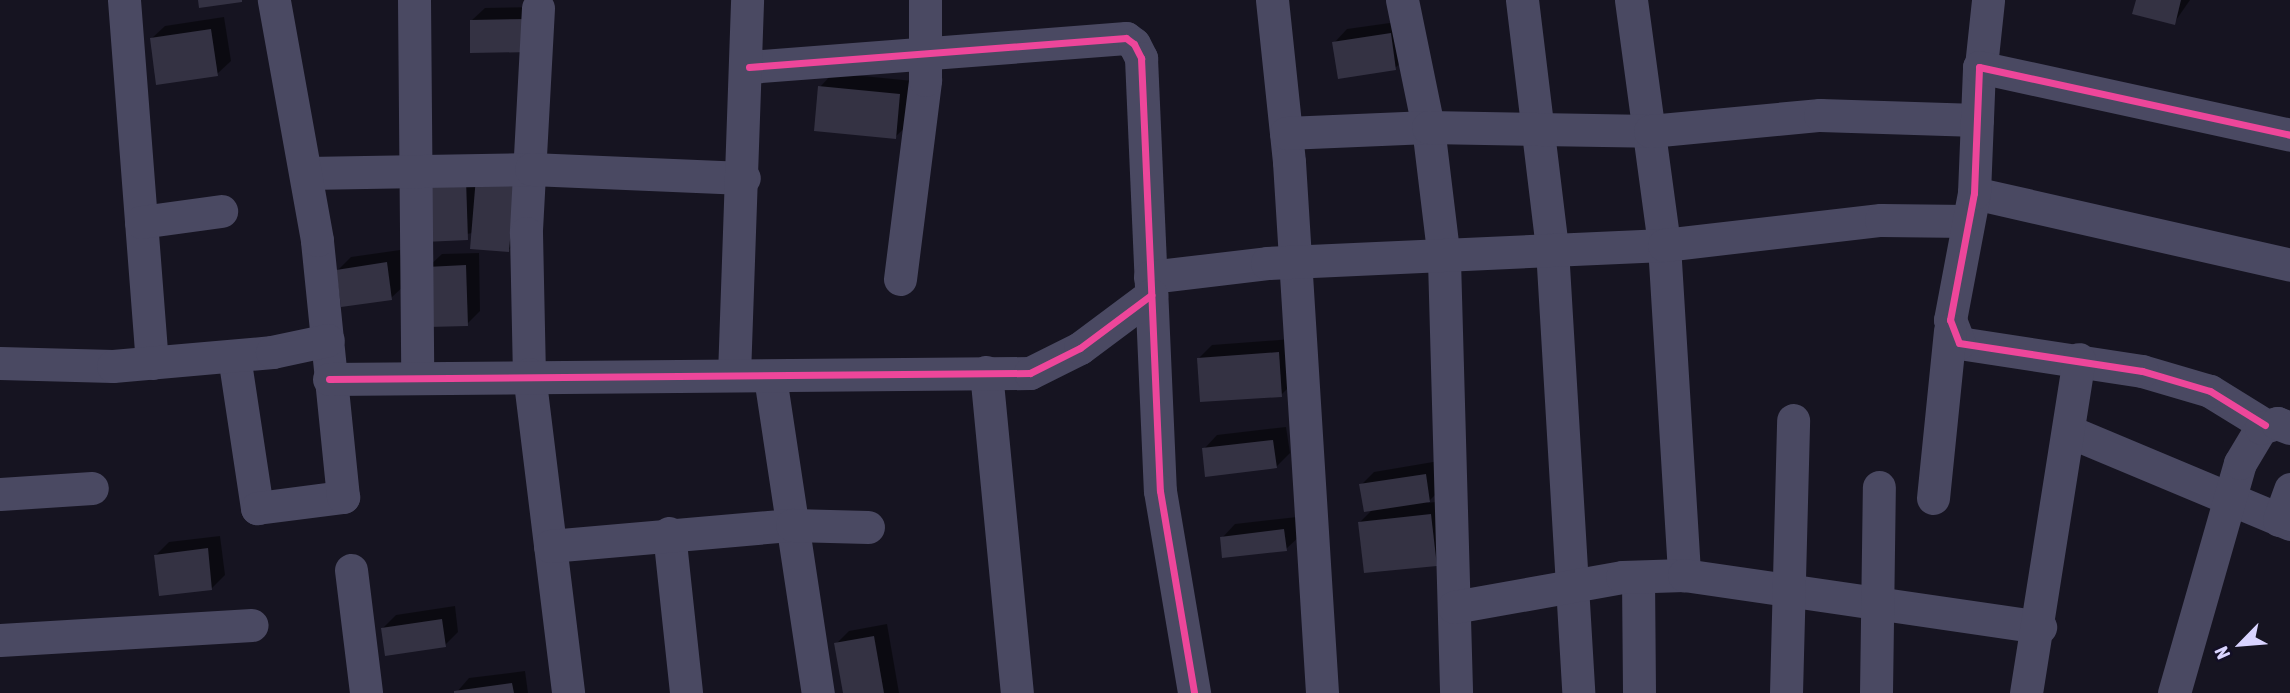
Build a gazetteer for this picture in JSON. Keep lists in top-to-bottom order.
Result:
{
  "north": "bottom left"
}
